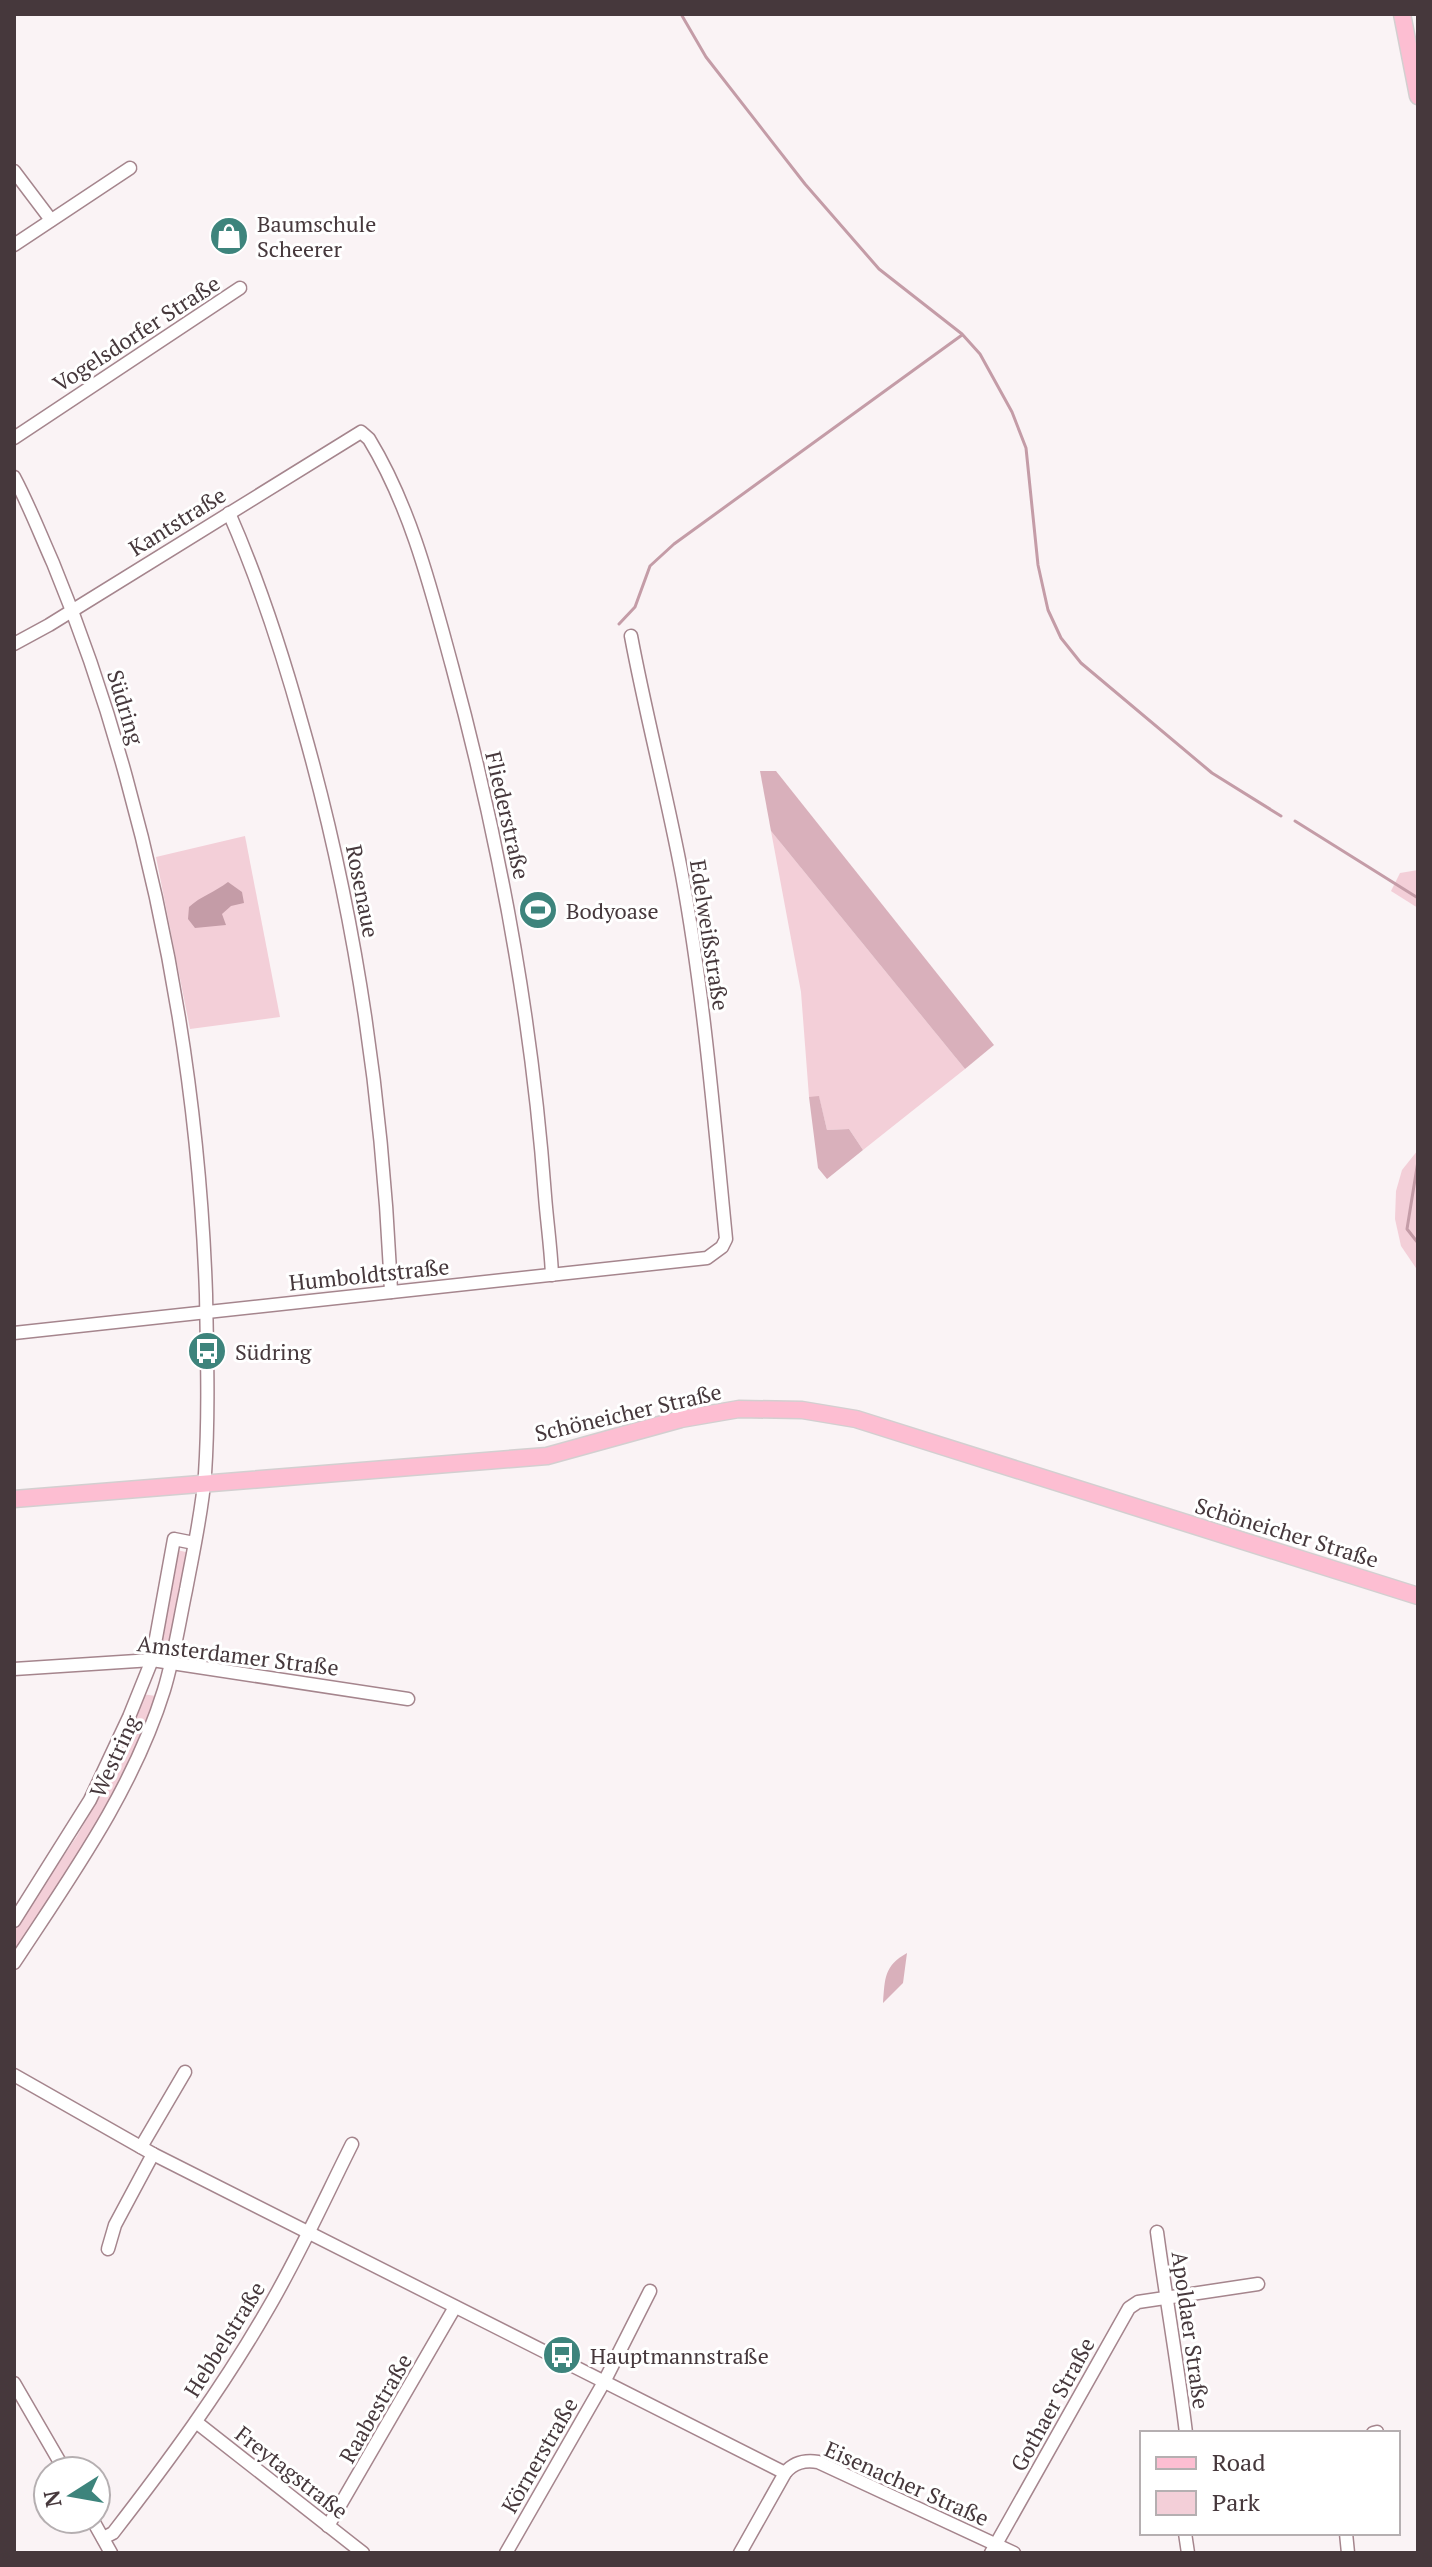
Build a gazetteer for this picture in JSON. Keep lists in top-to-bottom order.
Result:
{
  "streets": {
    "main road": ["Schöneicher Straße"],
    "street": [
      "Vogelsdorfer Straße",
      "Kantstraße",
      "Südring",
      "Fliederstraße",
      "Rosenaue",
      "Edelweißstraße",
      "Humboldtstraße",
      "Amsterdamer Straße",
      "Westring",
      "Apoldaer Straße",
      "Hebbelstraße",
      "Gothaer Straße",
      "Raabestraße",
      "Körnerstraße",
      "Freytagstraße",
      "Eisenacher Straße"
    ]
  },
  "crossings": [
    ["Kantstraße", "Südring"],
    ["Kantstraße", "Fliederstraße"],
    ["Kantstraße", "Rosenaue"],
    ["Südring", "Humboldtstraße"],
    ["Südring", "Schöneicher Straße"],
    ["Südring", "Westring"],
    ["Fliederstraße", "Humboldtstraße"],
    ["Rosenaue", "Humboldtstraße"],
    ["Edelweißstraße", "Humboldtstraße"],
    ["Schöneicher Straße", "Westring"],
    ["Amsterdamer Straße", "Westring"],
    ["Apoldaer Straße", "Gothaer Straße"],
    ["Hebbelstraße", "Freytagstraße"],
    ["Gothaer Straße", "Eisenacher Straße"],
    ["Raabestraße", "Freytagstraße"]
  ],
  "places": {
    "shop": ["Baumschule Scheerer"],
    "sports": ["Bodyoase"],
    "bus stop": ["Südring", "Hauptmannstraße"]
  },
  "legend": ["Road", "Park"],
  "north": "left"
}
